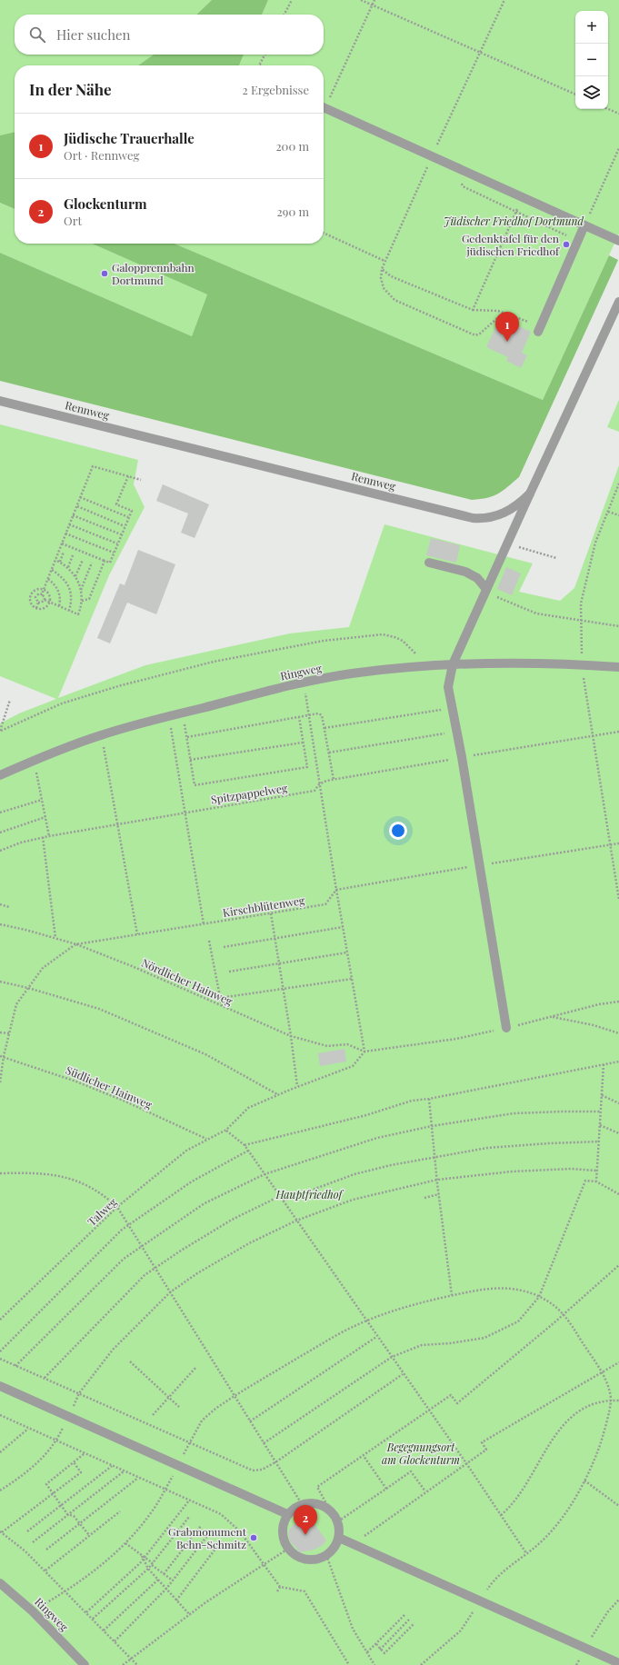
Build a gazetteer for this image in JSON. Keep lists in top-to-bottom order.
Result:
{
  "streets": {
    "street": ["Rennweg", "Ringweg"],
    "path": [
      "Spitzpappelweg",
      "Kirschblütenweg",
      "Nördlicher Hainweg",
      "Südlicher Hainweg",
      "Talweg"
    ]
  },
  "crossings": [
    ["Kirschblütenweg", "Nördlicher Hainweg"],
    ["Südlicher Hainweg", "Talweg"]
  ],
  "parks": ["Jüdischer Friedhof Dortmund", "Hauptfriedhof", "Begegnungsort am Glockenturm"],
  "places": ["Gedenktafel für den jüdischen Friedhof", "Galopprennbahn Dortmund", "Grabmonument Behn-Schmitz"],
  "page": {
    "map_buttons": ["+", "−"],
    "search": "Hier suchen",
    "heading": ["In der Nähe", "2 Ergebnisse"],
    "list": [
      {
        "mark": "1",
        "name": "Jüdische Trauerhalle",
        "note": "Ort · Rennweg",
        "value": "200 m"
      },
      {
        "mark": "2",
        "name": "Glockenturm",
        "note": "Ort",
        "value": "290 m"
      }
    ],
    "pins": ["1", "2"]
  }
}
